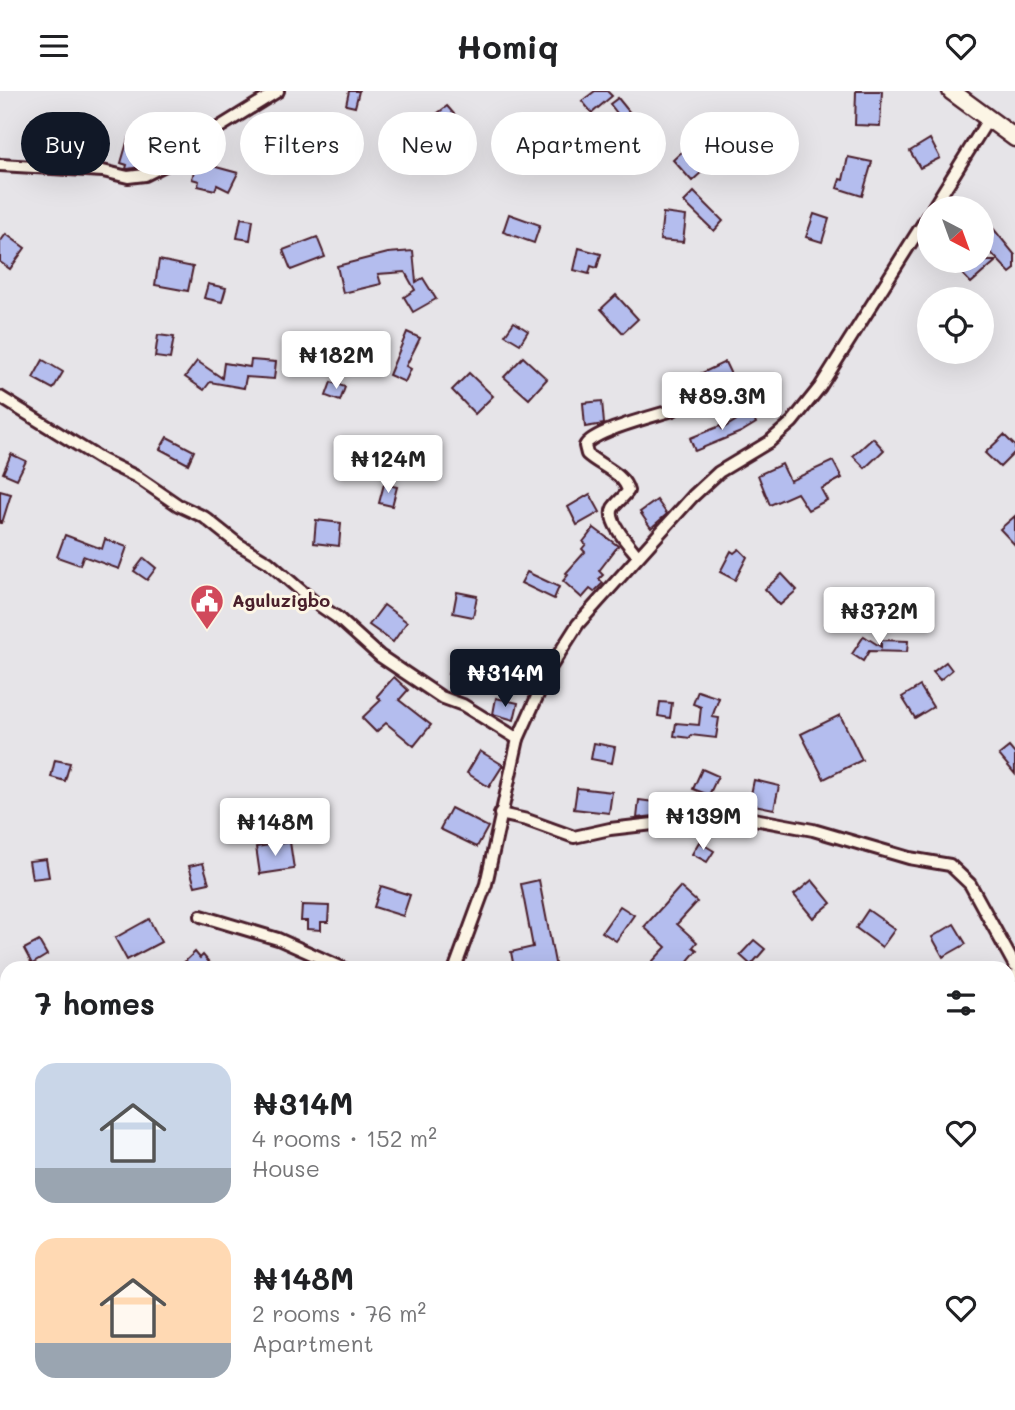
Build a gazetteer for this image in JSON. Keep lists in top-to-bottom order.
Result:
{
  "places": {
    "public building": ["Aguluzigbo"]
  },
  "north": "bottom right",
  "page": {
    "header": "Homiq",
    "chip": [
      "Buy",
      "Rent",
      "Filters",
      "New",
      "Apartment",
      "House"
    ],
    "price": [
      "₦182M",
      "₦89.3M",
      "₦124M",
      "₦372M",
      "₦314M",
      "₦139M",
      "₦148M"
    ],
    "heading": "7 homes",
    "list": [
      {
        "name": "₦314M",
        "note": "4 rooms · 152 m² · House"
      },
      {
        "name": "₦148M",
        "note": "2 rooms · 76 m² · Apartment"
      }
    ]
  }
}
